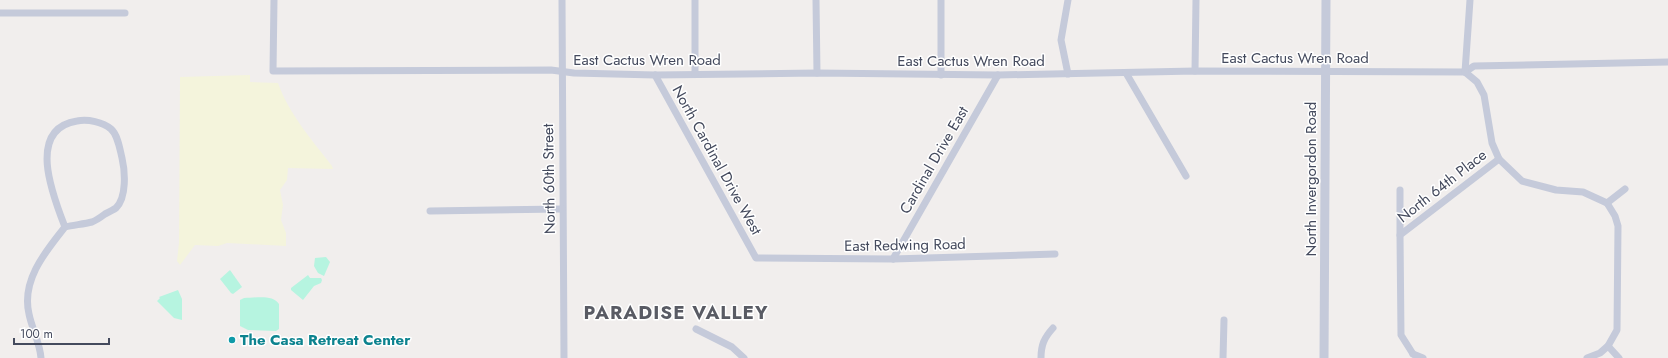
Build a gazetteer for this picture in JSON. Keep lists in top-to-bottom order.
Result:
{
  "streets": {
    "street": [
      "East Cactus Wren Road",
      "North Cardinal Drive West",
      "Cardinal Drive East",
      "North 60th Street",
      "North Invergordon Road",
      "North 64th Place",
      "East Redwing Road"
    ]
  },
  "crossings": [
    ["East Cactus Wren Road", "North Cardinal Drive West"],
    ["East Cactus Wren Road", "Cardinal Drive East"],
    ["East Cactus Wren Road", "North 60th Street"],
    ["East Cactus Wren Road", "North Invergordon Road"],
    ["North Cardinal Drive West", "East Redwing Road"],
    ["Cardinal Drive East", "East Redwing Road"]
  ],
  "districts": ["PARADISE VALLEY"],
  "places": ["The Casa Retreat Center"],
  "scale_bar": "100 m"
}
